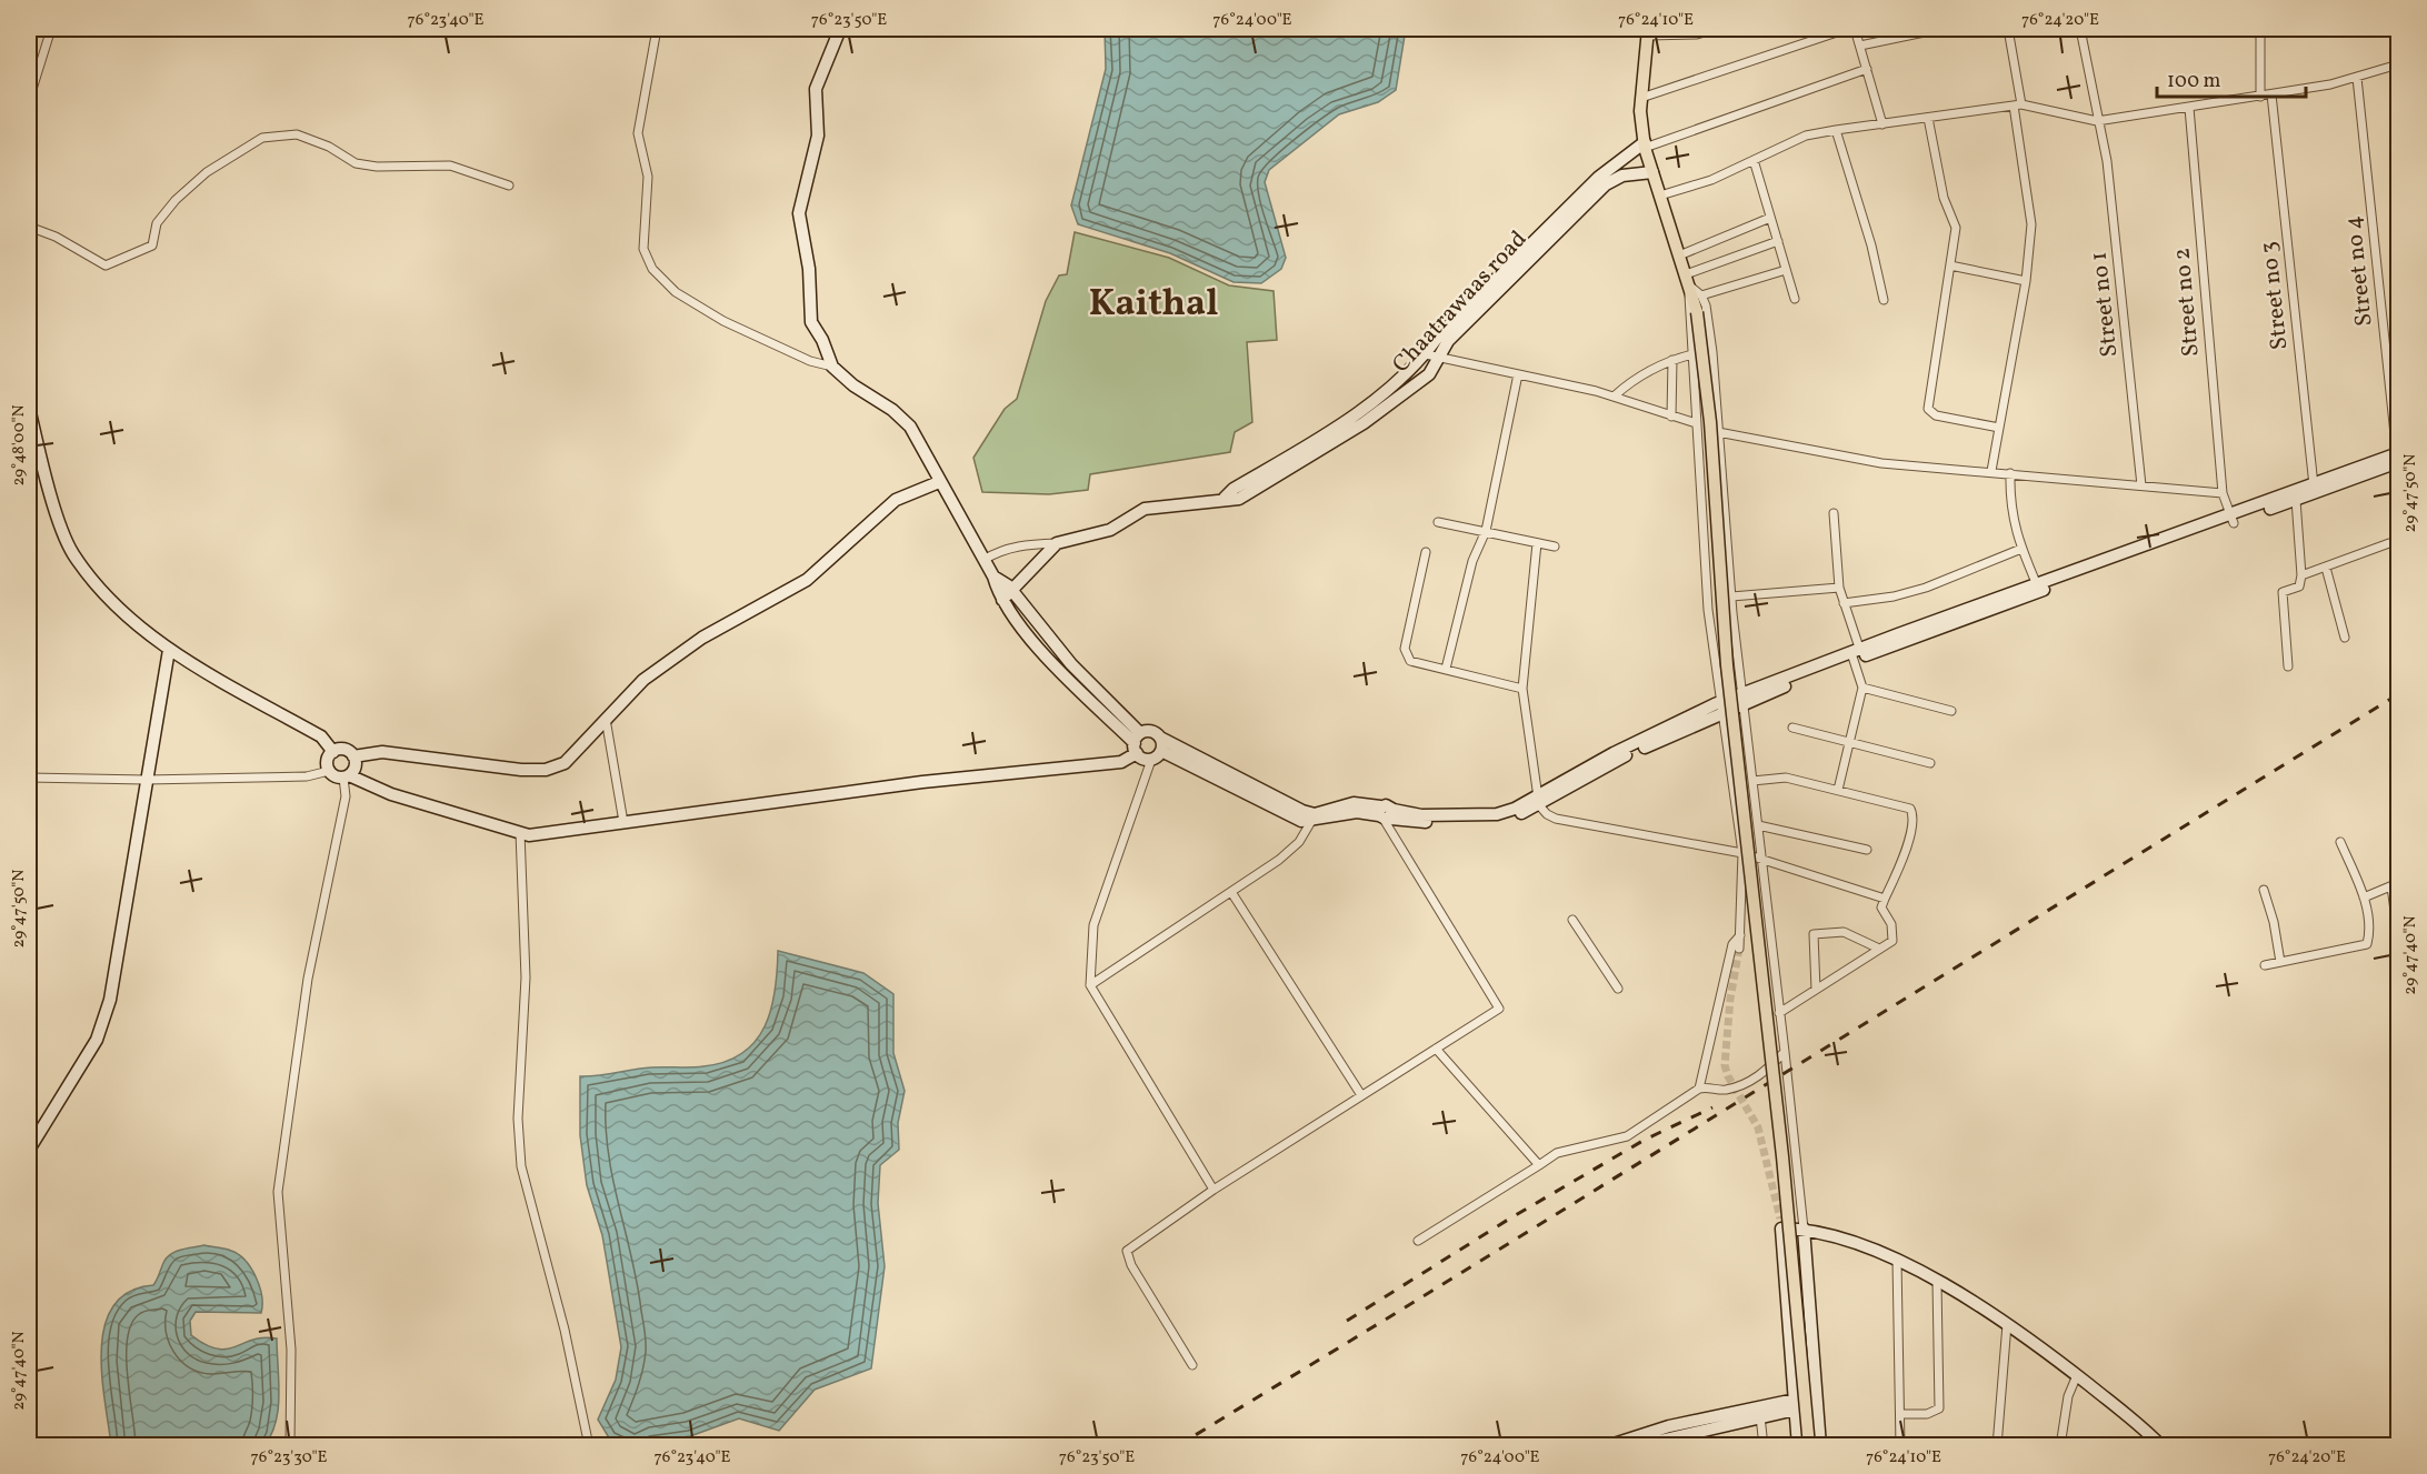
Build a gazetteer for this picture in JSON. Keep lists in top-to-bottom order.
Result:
{
  "streets": {
    "street": [
      "Street no 4",
      "Street no 3",
      "Chaatrawaas road",
      "Street no 2",
      "Street no 1"
    ]
  },
  "districts": ["Kaithal"],
  "scale_bar": "100 m",
  "coordinates": [
    "76°23'40\"E",
    "76°23'50\"E",
    "76°24'00\"E",
    "76°24'10\"E",
    "76°24'20\"E",
    "29°48'00\"N",
    "29°47'50\"N",
    "29°47'40\"N",
    "76°23'30\"E"
  ]
}
